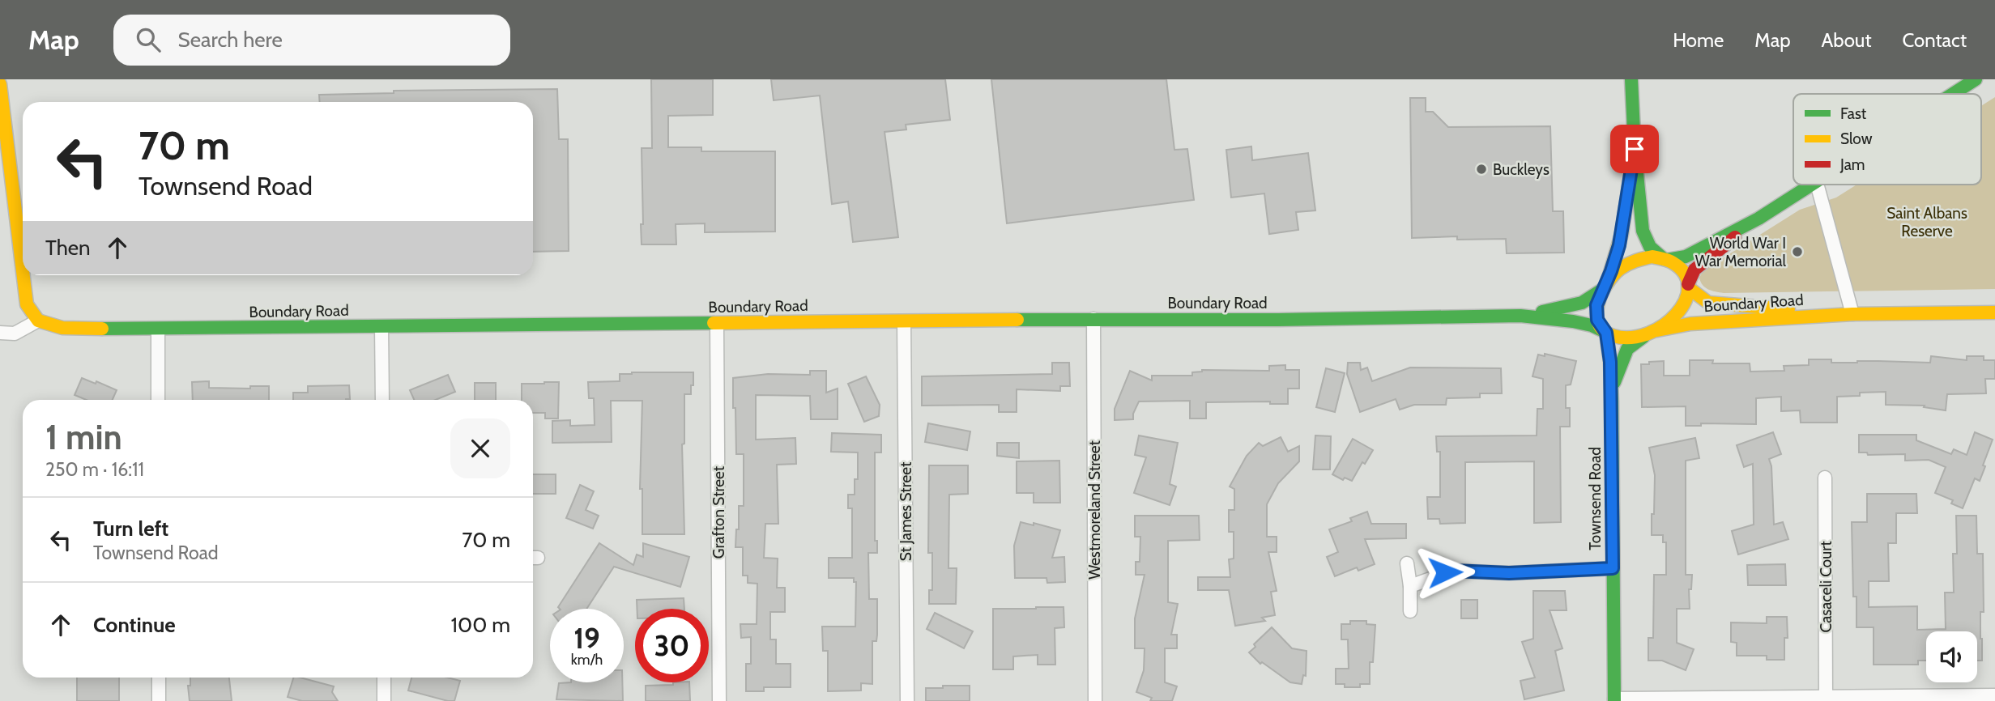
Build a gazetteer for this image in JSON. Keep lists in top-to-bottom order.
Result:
{
  "streets": {
    "street": [
      "Boundary Road",
      "Townsend Road",
      "Westmoreland Street",
      "St James Street",
      "Grafton Street",
      "Casaceli Court"
    ]
  },
  "crossings": [
    ["Boundary Road", "Townsend Road"],
    ["Boundary Road", "Westmoreland Street"],
    ["Boundary Road", "St James Street"],
    ["Boundary Road", "Grafton Street"]
  ],
  "parks": ["Saint Albans Reserve"],
  "places": ["Buckleys", "World War I War Memorial"],
  "legend": ["Fast", "Slow", "Jam"],
  "page": {
    "header": "Map",
    "search": "Search here",
    "nav": [
      "Home",
      "Map",
      "About",
      "Contact"
    ],
    "turn": ["70 m", "Townsend Road"],
    "then": "Then",
    "heading": ["1 min", "250 m · 16:11"],
    "list": [
      {
        "name": "Turn left",
        "note": "Townsend Road",
        "value": "70 m"
      },
      {
        "name": "Continue",
        "value": "100 m"
      }
    ],
    "speed": "19 km/h",
    "limit": "30"
  }
}
